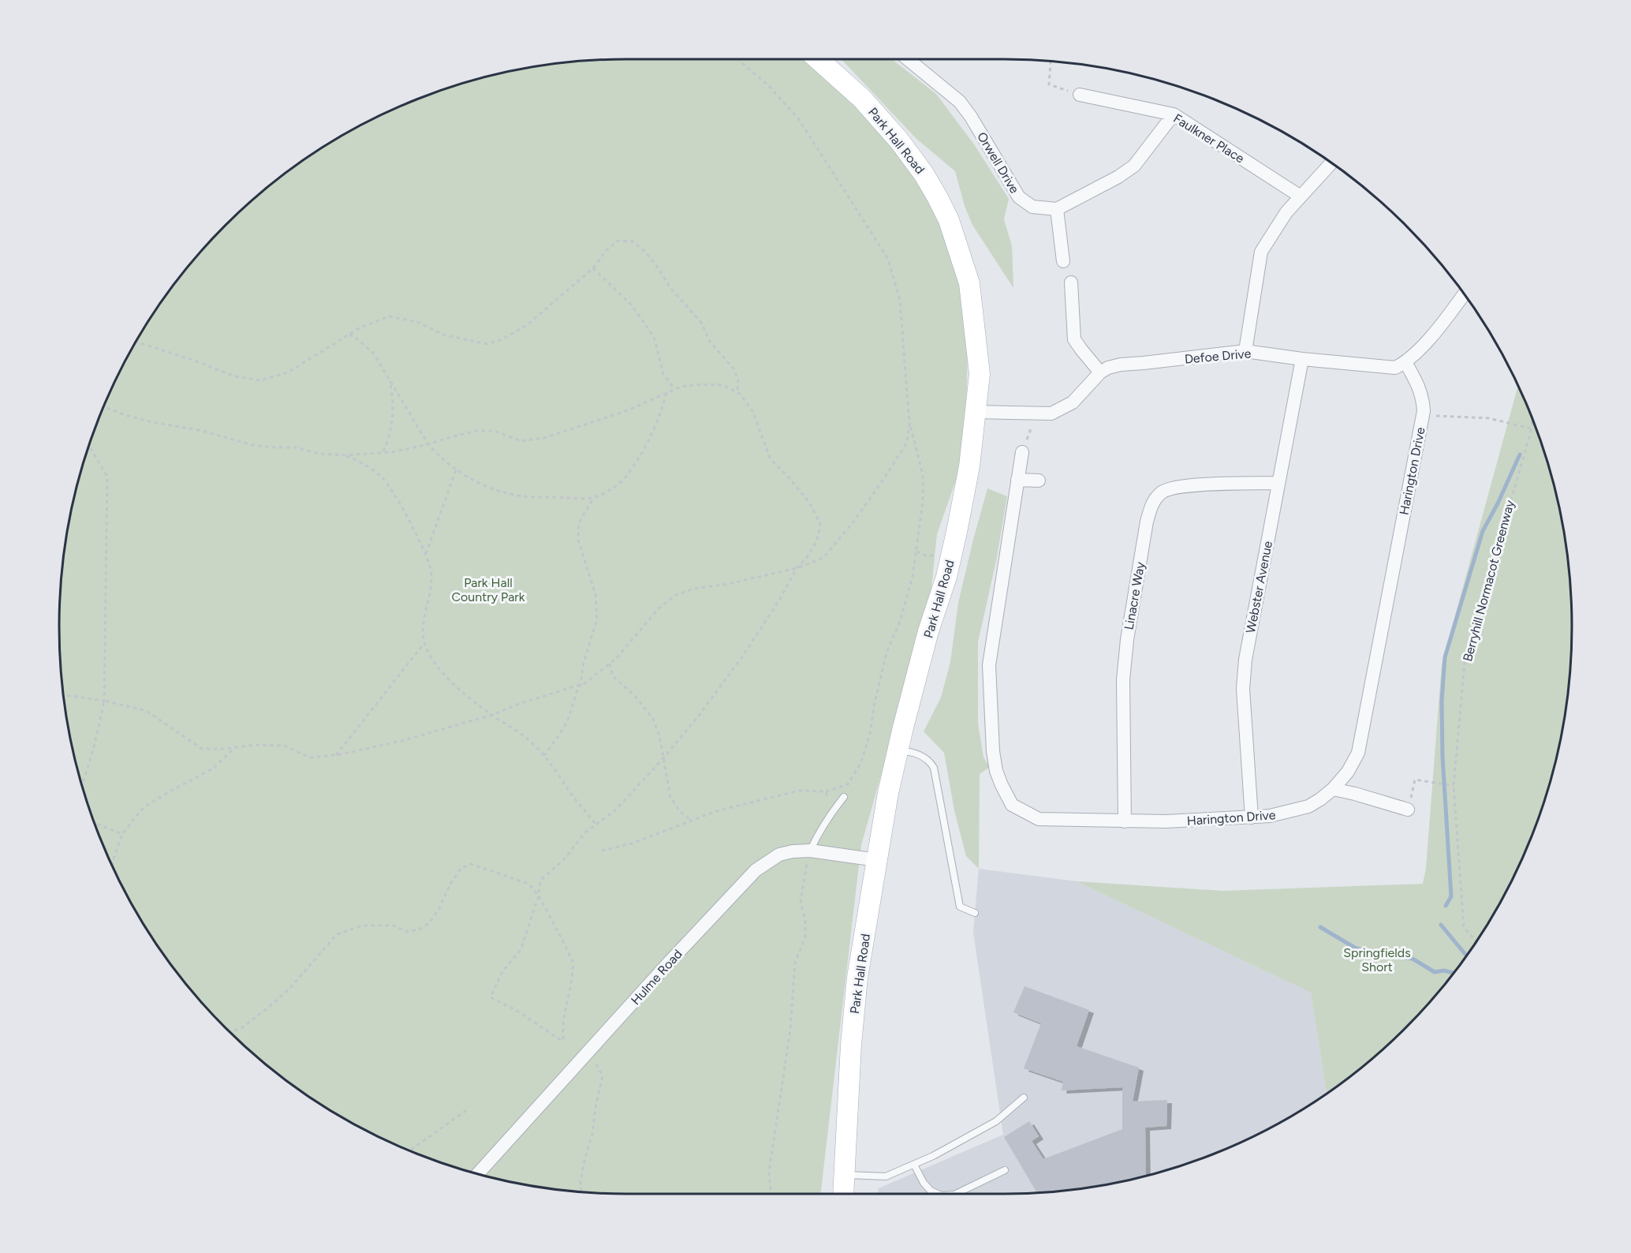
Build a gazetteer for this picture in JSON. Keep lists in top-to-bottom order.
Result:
{
  "streets": {
    "main road": ["Park Hall Road"],
    "street": [
      "Faulkner Place",
      "Orwell Drive",
      "Defoe Drive",
      "Harington Drive",
      "Webster Avenue",
      "Linacre Way",
      "Hulme Road"
    ],
    "path": ["Berryhill Normacot Greenway"]
  },
  "crossings": [
    ["Park Hall Road", "Defoe Drive"],
    ["Park Hall Road", "Hulme Road"],
    ["Defoe Drive", "Harington Drive"],
    ["Defoe Drive", "Webster Avenue"],
    ["Harington Drive", "Webster Avenue"],
    ["Harington Drive", "Linacre Way"],
    ["Webster Avenue", "Linacre Way"]
  ],
  "parks": ["Park Hall Country Park", "Springfields Short"]
}
